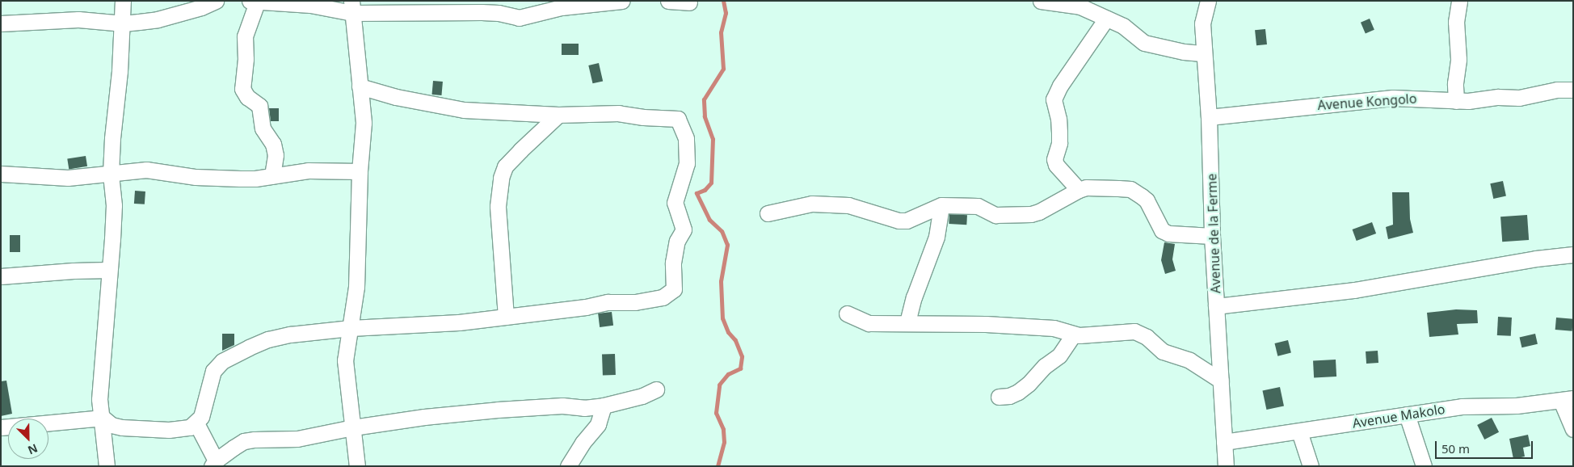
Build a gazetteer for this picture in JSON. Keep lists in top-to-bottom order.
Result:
{
  "streets": {
    "street": ["Avenue Kongolo", "Avenue de la Ferme", "Avenue Makolo"]
  },
  "crossings": [
    ["Avenue Kongolo", "Avenue de la Ferme"],
    ["Avenue de la Ferme", "Avenue Makolo"]
  ],
  "scale_bar": "50 m",
  "north": "bottom right"
}
